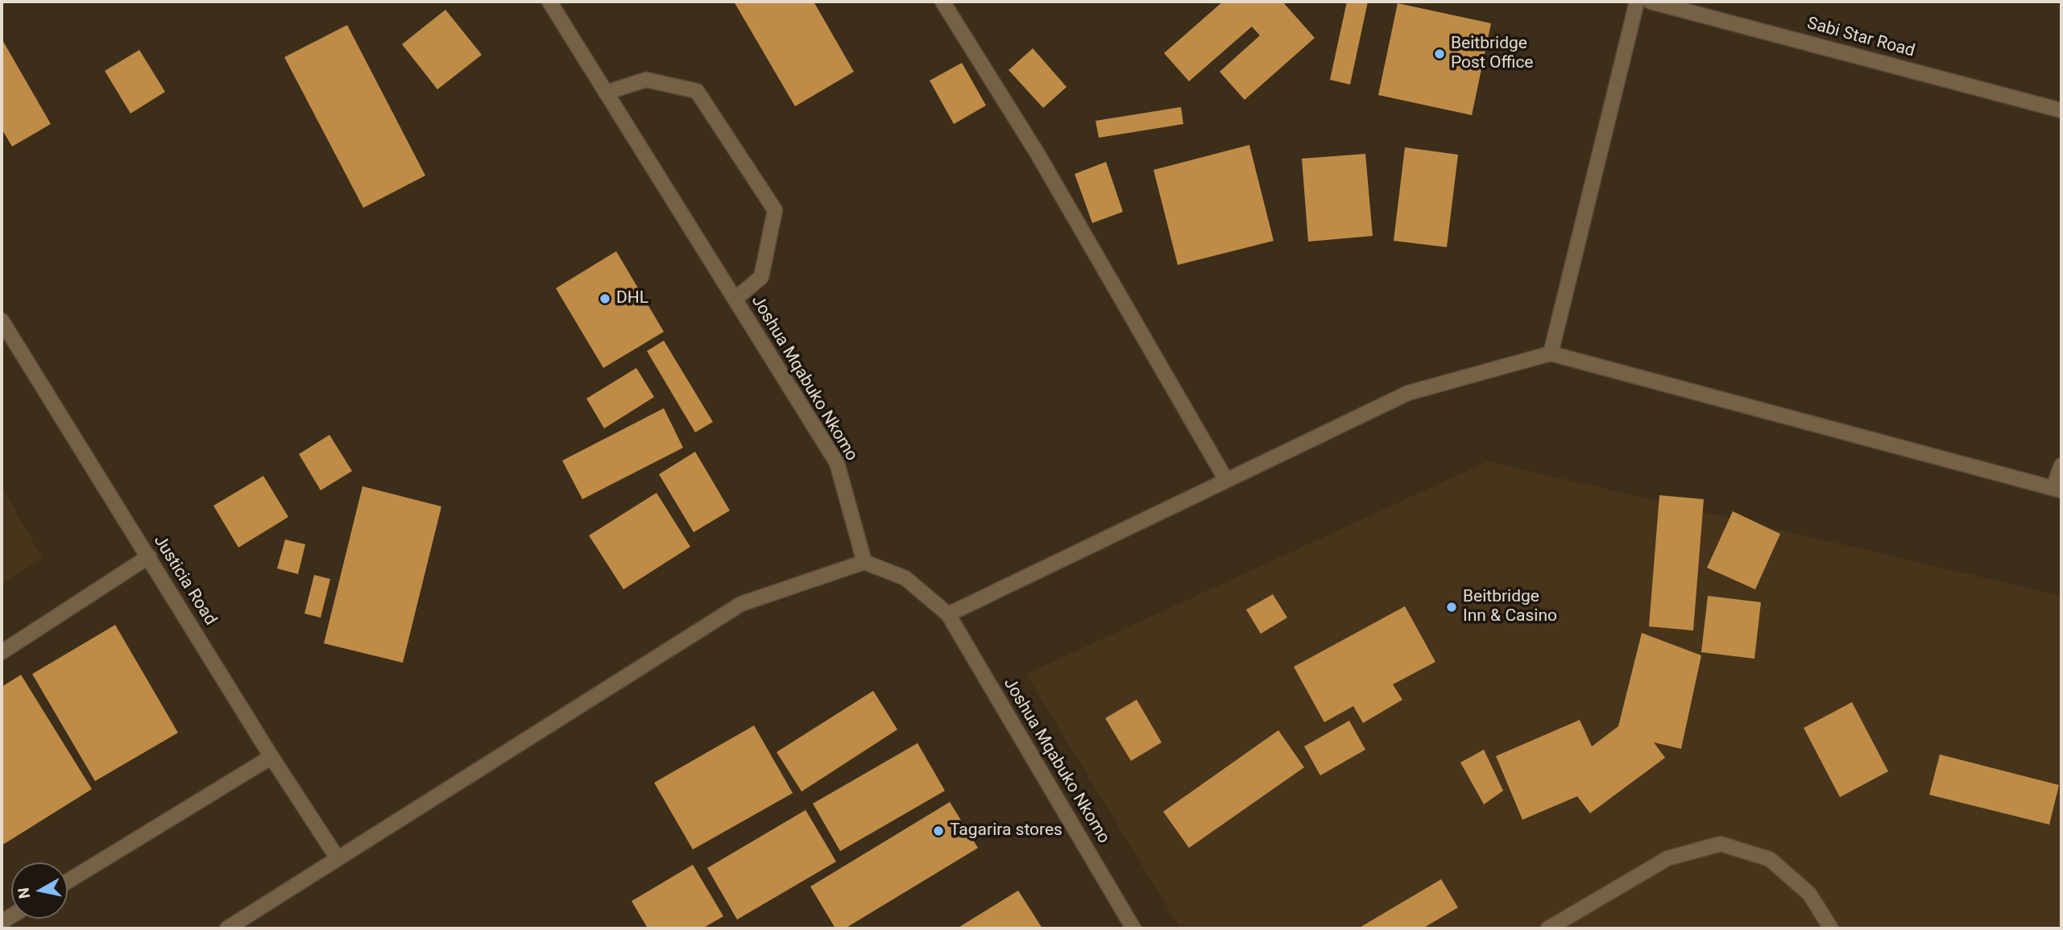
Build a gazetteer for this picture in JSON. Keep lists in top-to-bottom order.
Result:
{
  "streets": {
    "street": ["Sabi Star Road", "Joshua Mqabuko Nkomo", "Justicia Road"]
  },
  "places": [
    "Beitbridge Post Office",
    "DHL",
    "Beitbridge Inn & Casino",
    "Tagarira stores"
  ],
  "north": "left"
}
